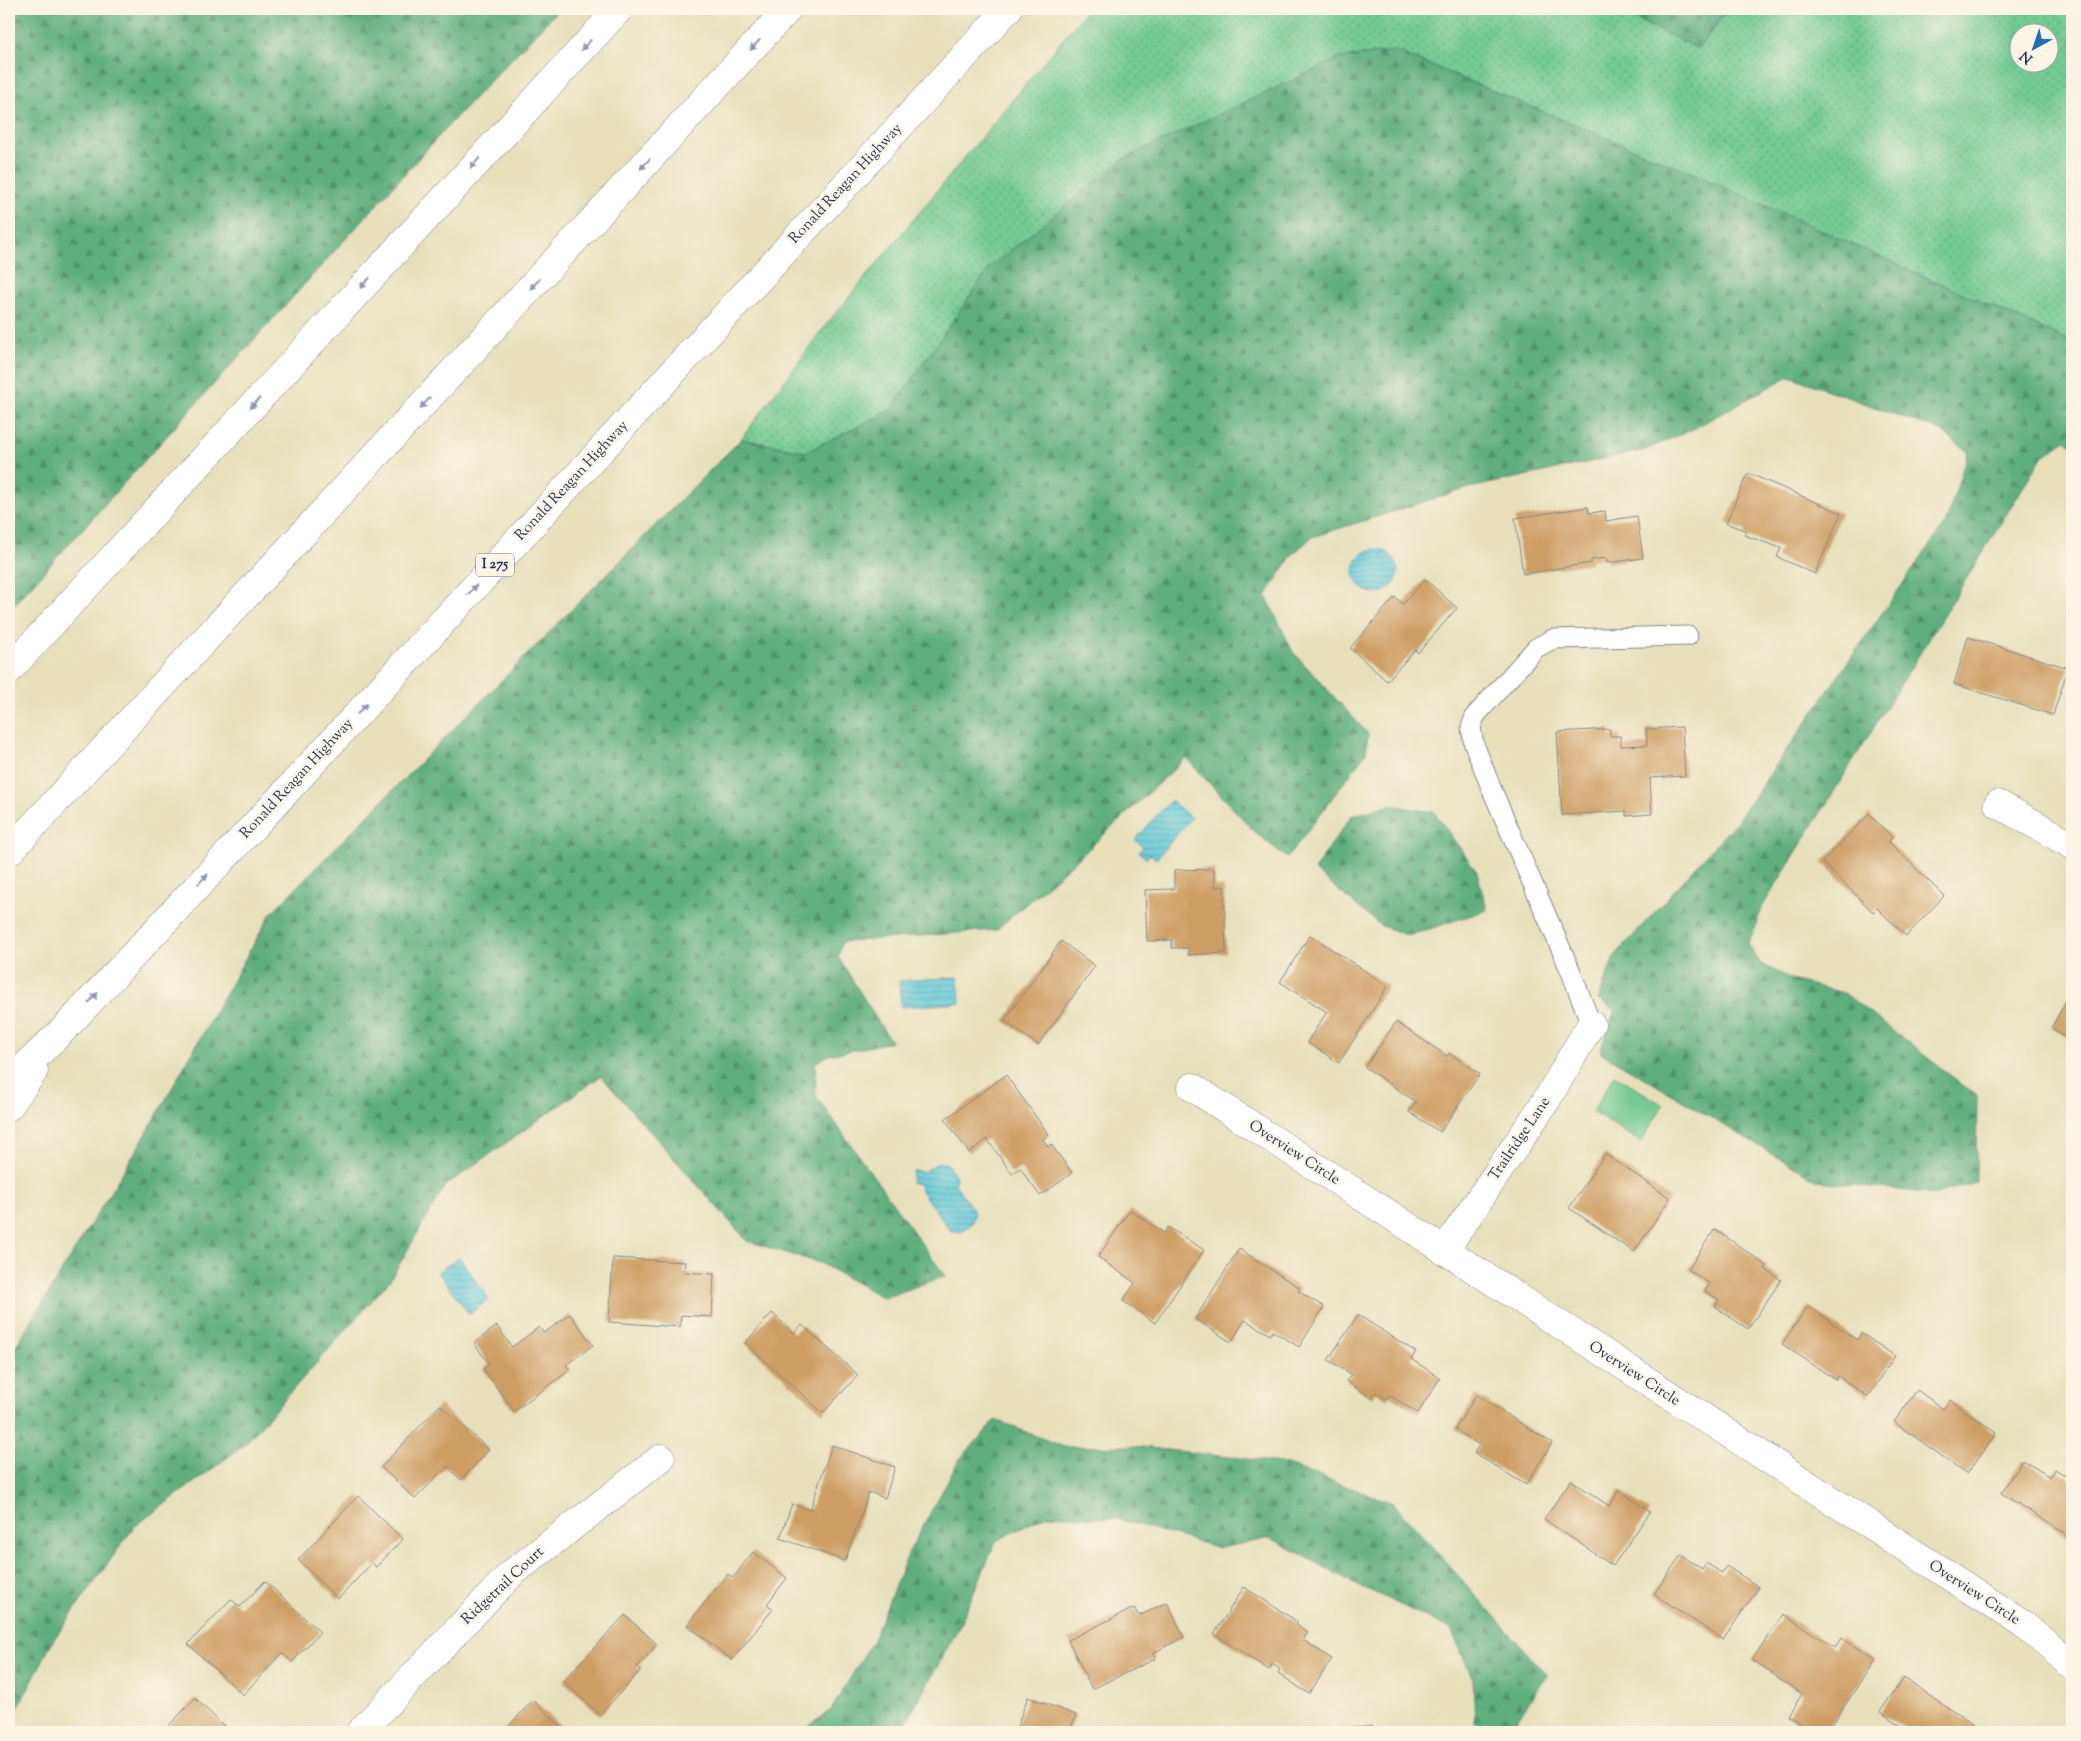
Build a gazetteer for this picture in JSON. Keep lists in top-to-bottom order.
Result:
{
  "streets": {
    "main road": [
      "Ronald Reagan Highway",
      "I 275",
      "Trailridge Lane",
      "Overview Circle",
      "Ridgetrail Court"
    ]
  },
  "crossings": [
    ["Trailridge Lane", "Overview Circle"]
  ],
  "north": "bottom left"
}
